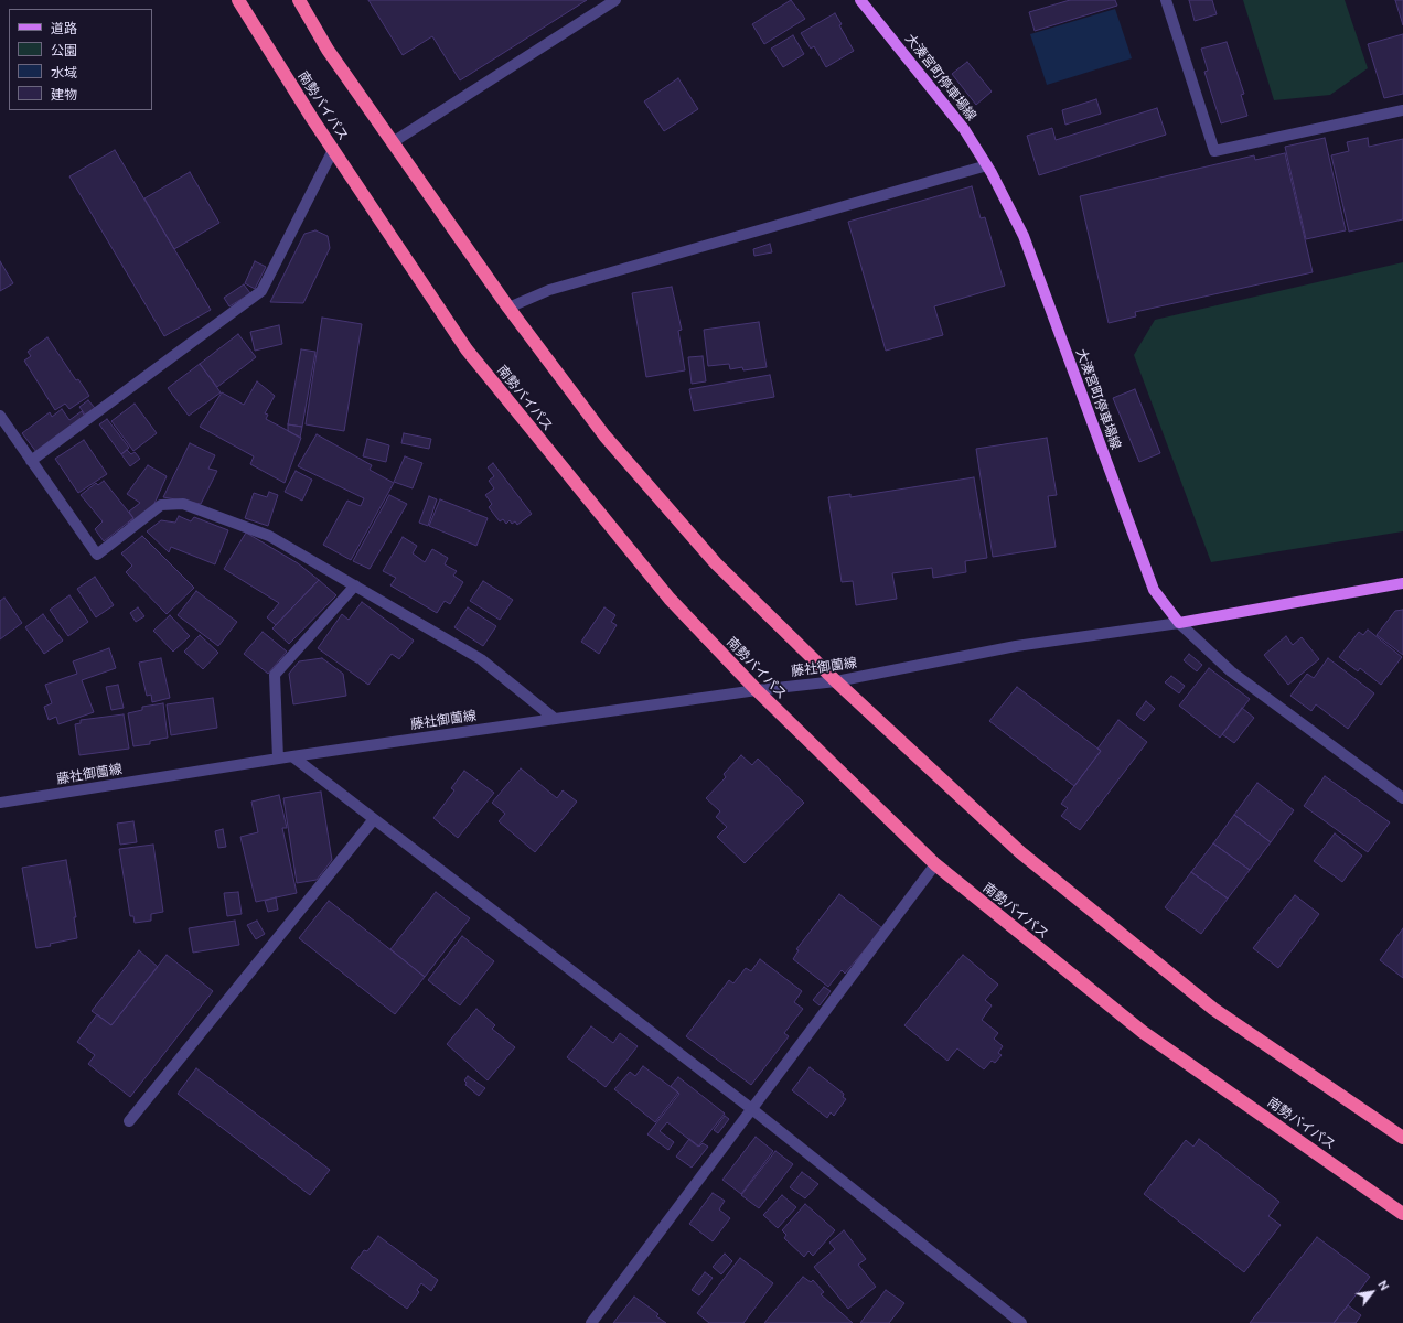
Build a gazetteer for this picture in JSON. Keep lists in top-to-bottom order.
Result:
{
  "streets": {
    "highway": ["南勢バイパス"],
    "main road": ["大湊宮町停車場線"],
    "street": ["藤社御薗線"]
  },
  "crossings": [
    ["大湊宮町停車場線", "藤社御薗線"],
    ["南勢バイパス", "藤社御薗線"]
  ],
  "legend": [
    "道路",
    "公園",
    "水域",
    "建物"
  ],
  "north": "top right"
}
